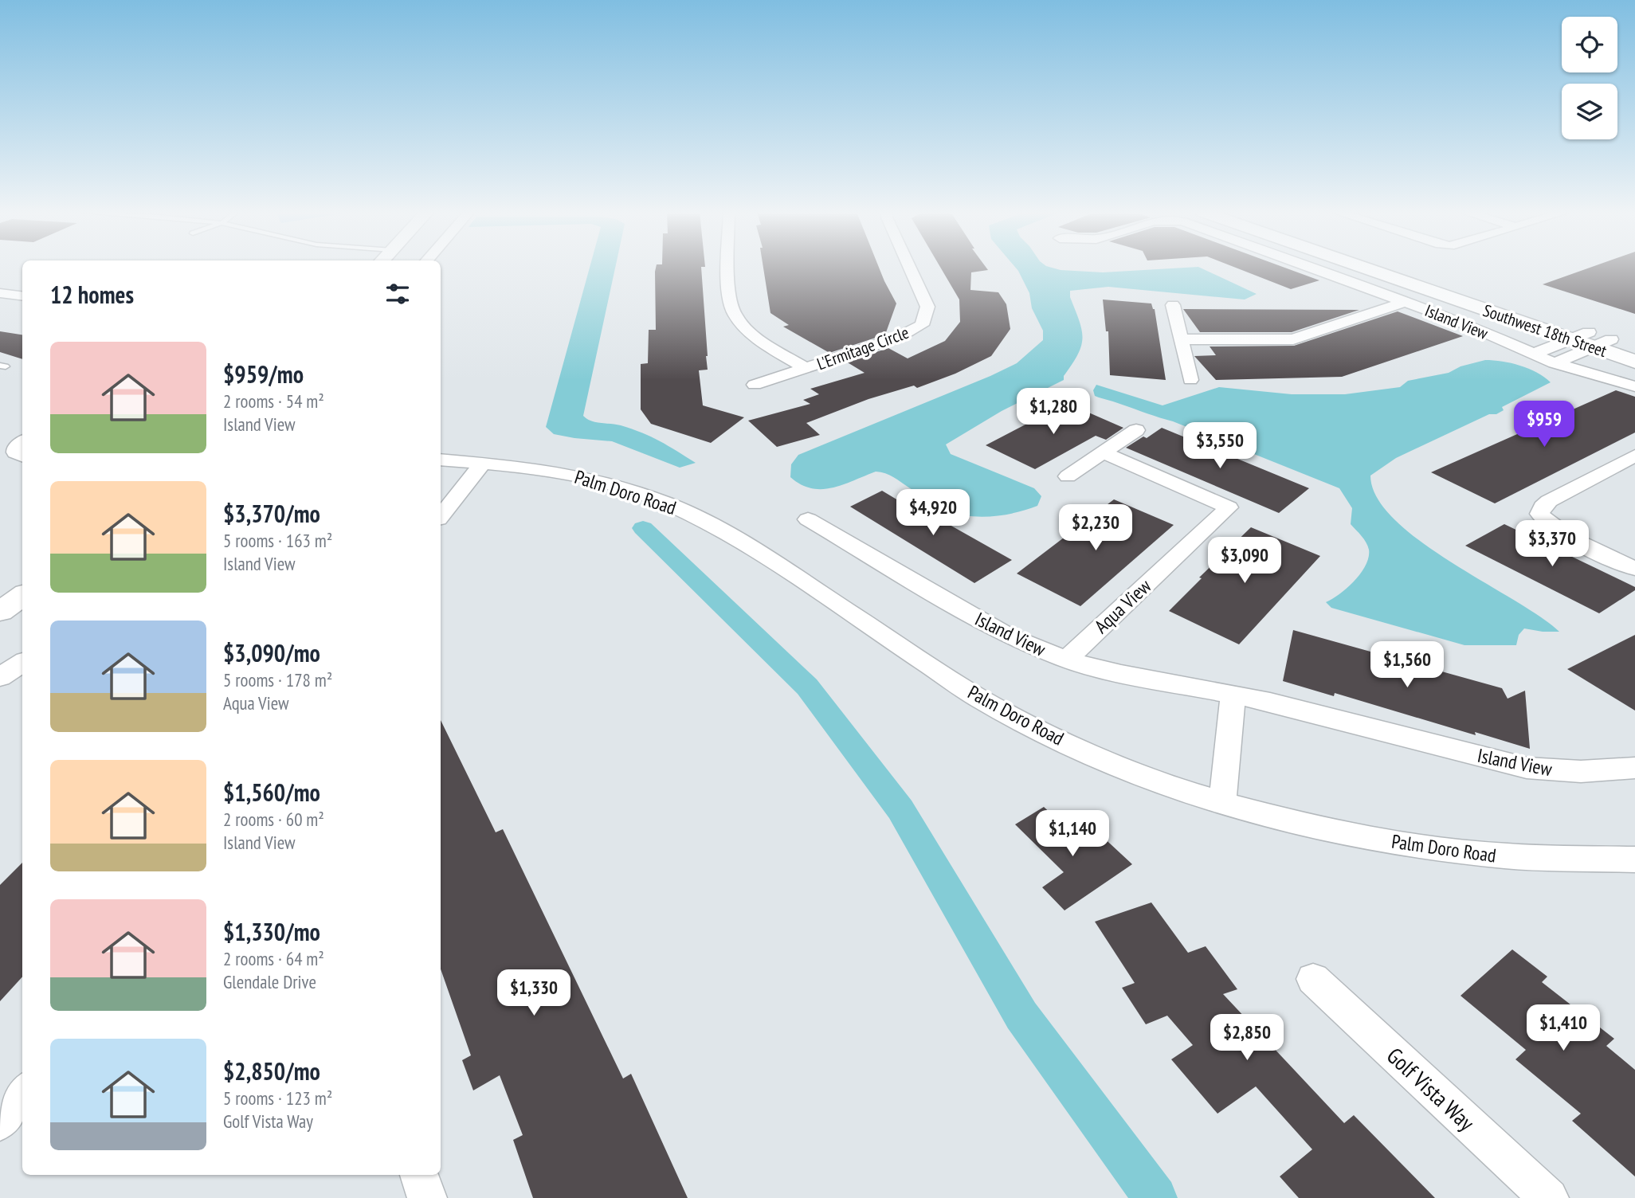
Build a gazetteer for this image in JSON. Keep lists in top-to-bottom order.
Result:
{
  "streets": {
    "main road": ["Southwest 18th Street"],
    "street": [
      "Island View",
      "L'Ermitage Circle",
      "Palm Doro Road",
      "Aqua View",
      "Golf Vista Way"
    ]
  },
  "crossings": [
    ["Island View", "Aqua View"]
  ],
  "page": {
    "heading": "12 homes",
    "list": [
      {
        "name": "$959/mo",
        "note": "2 rooms · 54 m² · Island View"
      },
      {
        "name": "$3,370/mo",
        "note": "5 rooms · 163 m² · Island View"
      },
      {
        "name": "$3,090/mo",
        "note": "5 rooms · 178 m² · Aqua View"
      },
      {
        "name": "$1,560/mo",
        "note": "2 rooms · 60 m² · Island View"
      },
      {
        "name": "$1,330/mo",
        "note": "2 rooms · 64 m² · Glendale Drive"
      },
      {
        "name": "$2,850/mo",
        "note": "5 rooms · 123 m² · Golf Vista Way"
      }
    ],
    "price": [
      "$1,280",
      "$959",
      "$3,550",
      "$4,920",
      "$2,230",
      "$3,370",
      "$3,090",
      "$1,560",
      "$1,140",
      "$1,330",
      "$1,410",
      "$2,850"
    ]
  }
}
